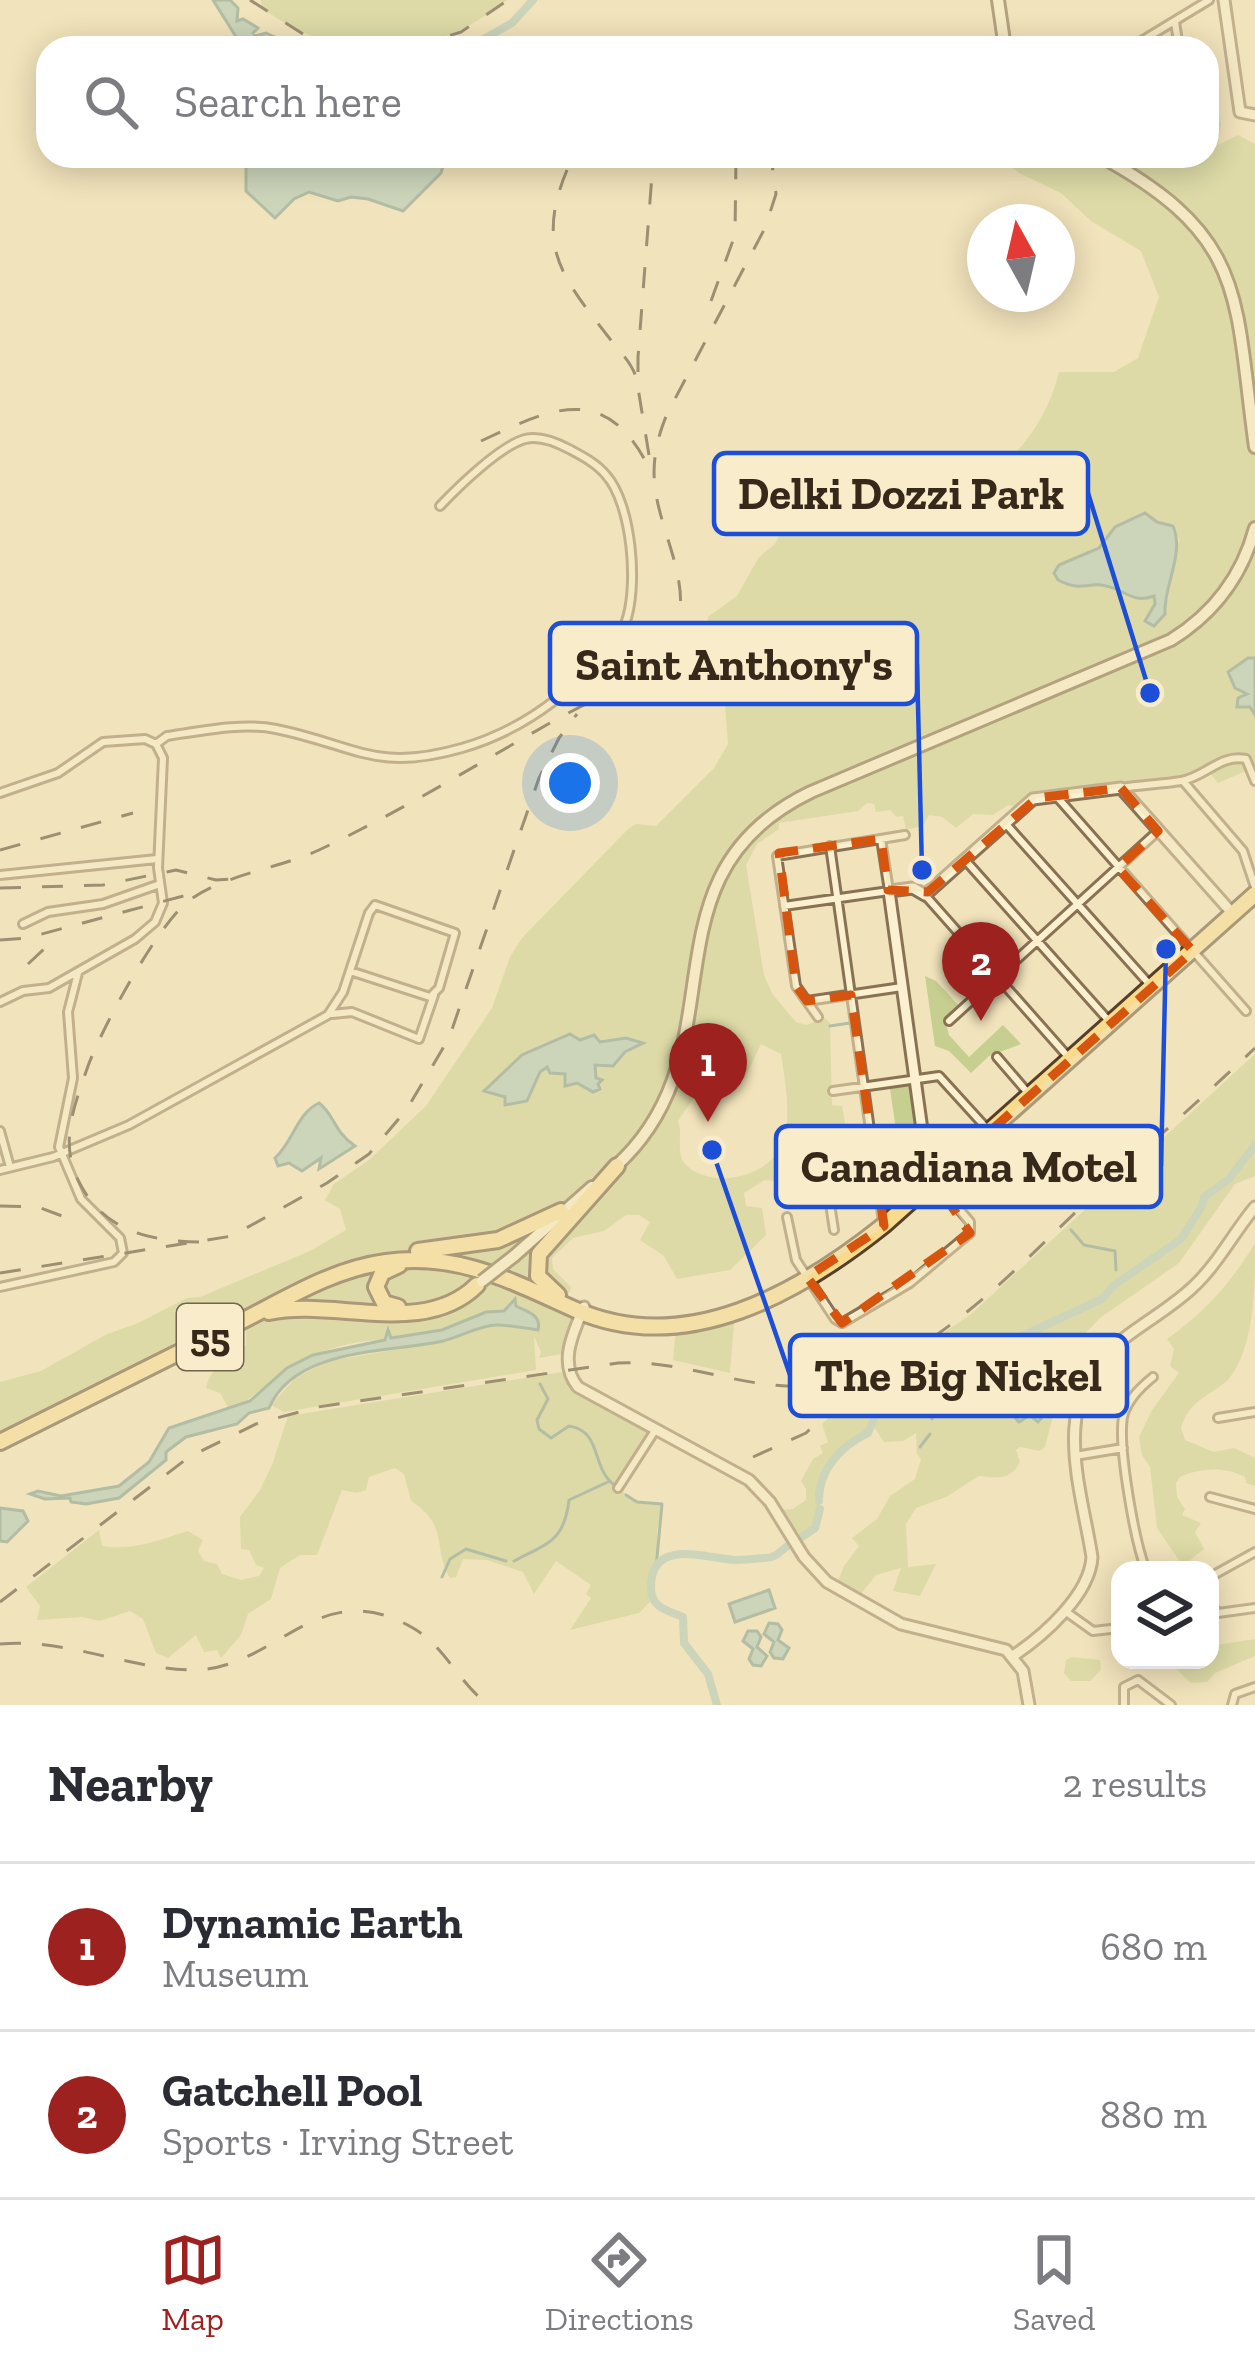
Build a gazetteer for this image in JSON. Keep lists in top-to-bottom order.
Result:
{
  "streets": {
    "main road": ["55"]
  },
  "places": [
    "Delki Dozzi Park",
    "Saint Anthony's",
    "Canadiana Motel",
    "The Big Nickel"
  ],
  "north": "top",
  "page": {
    "search": "Search here",
    "pins": ["2", "1"],
    "heading": ["Nearby", "2 results"],
    "list": [
      {
        "mark": "1",
        "name": "Dynamic Earth",
        "note": "Museum",
        "value": "680 m"
      },
      {
        "mark": "2",
        "name": "Gatchell Pool",
        "note": "Sports · Irving Street",
        "value": "880 m"
      }
    ],
    "nav": ["Map", "Directions", "Saved"]
  }
}
